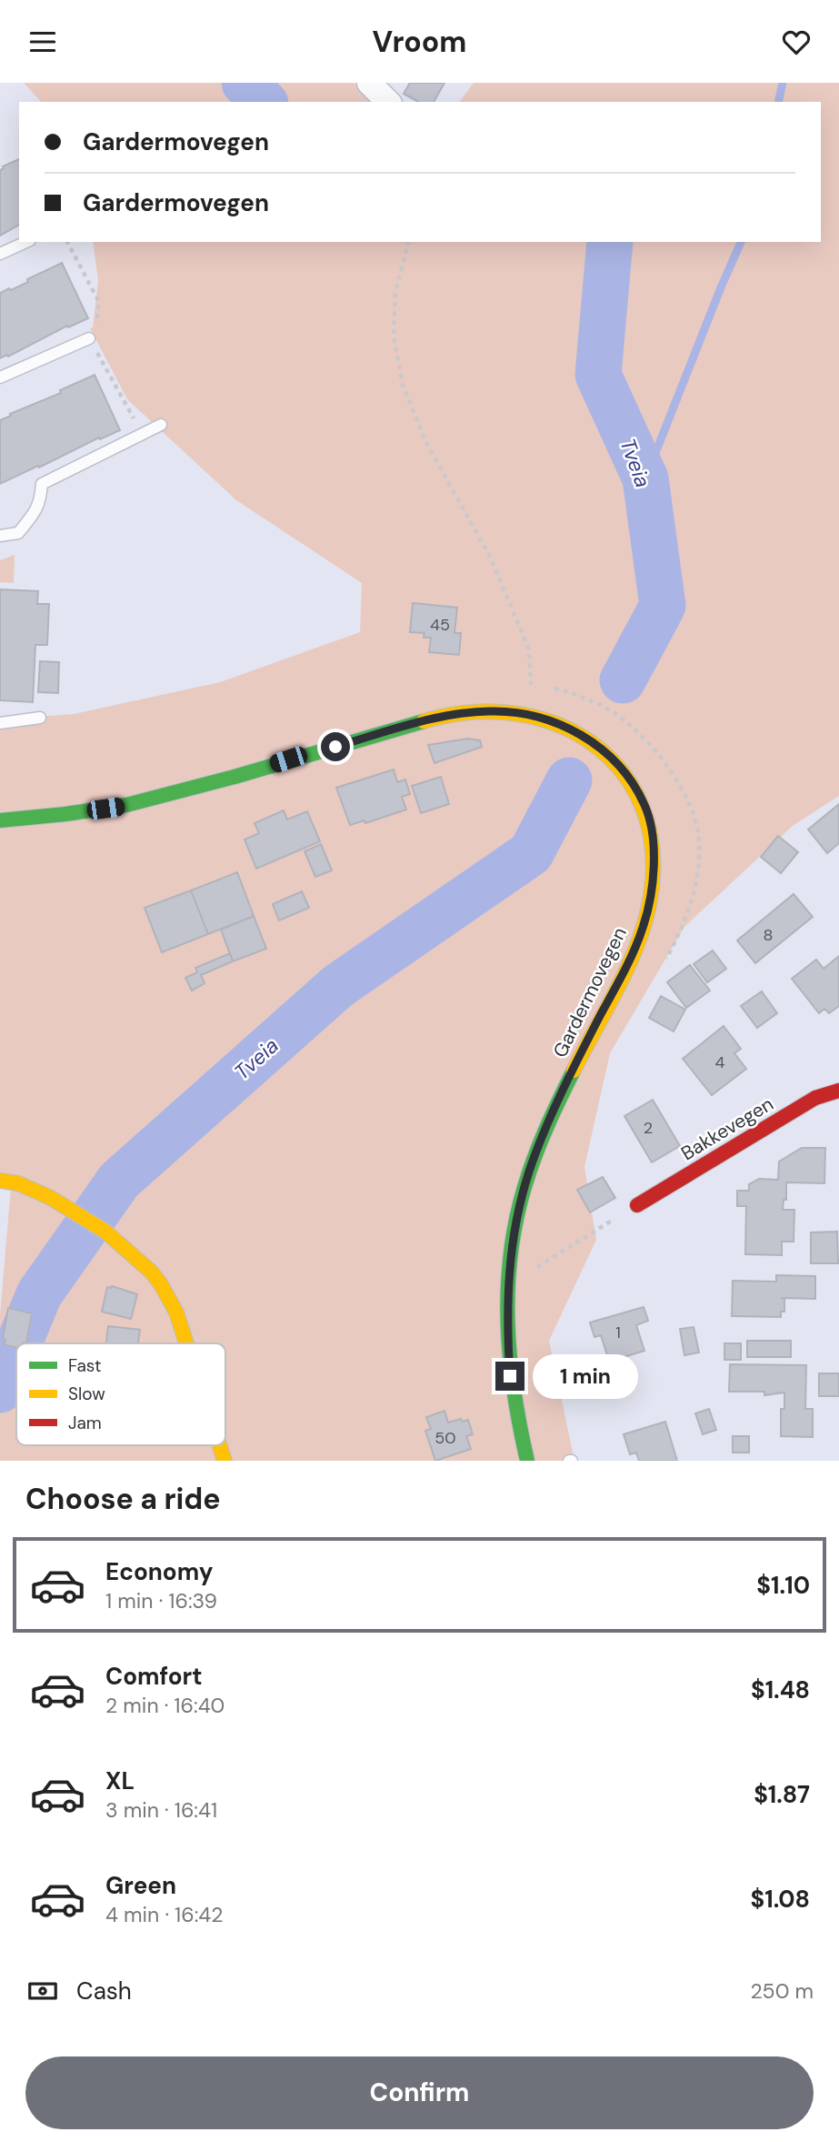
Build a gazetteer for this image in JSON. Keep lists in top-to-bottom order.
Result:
{
  "streets": {
    "main road": ["Gardermovegen", "Bakkevegen"]
  },
  "water": ["Tveia"],
  "house_numbers": [
    "45",
    "8",
    "4",
    "2",
    "1",
    "50"
  ],
  "legend": ["Fast", "Slow", "Jam"],
  "page": {
    "header": "Vroom",
    "banner": ["Gardermovegen", "Gardermovegen"],
    "bubble": "1 min",
    "heading": "Choose a ride",
    "list": [
      {
        "name": "Economy",
        "note": "1 min · 16:39",
        "value": "$1.10"
      },
      {
        "name": "Comfort",
        "note": "2 min · 16:40",
        "value": "$1.48"
      },
      {
        "name": "XL",
        "note": "3 min · 16:41",
        "value": "$1.87"
      },
      {
        "name": "Green",
        "note": "4 min · 16:42",
        "value": "$1.08"
      }
    ],
    "pay": ["Cash", "250 m"],
    "buttons": "Confirm"
  }
}
